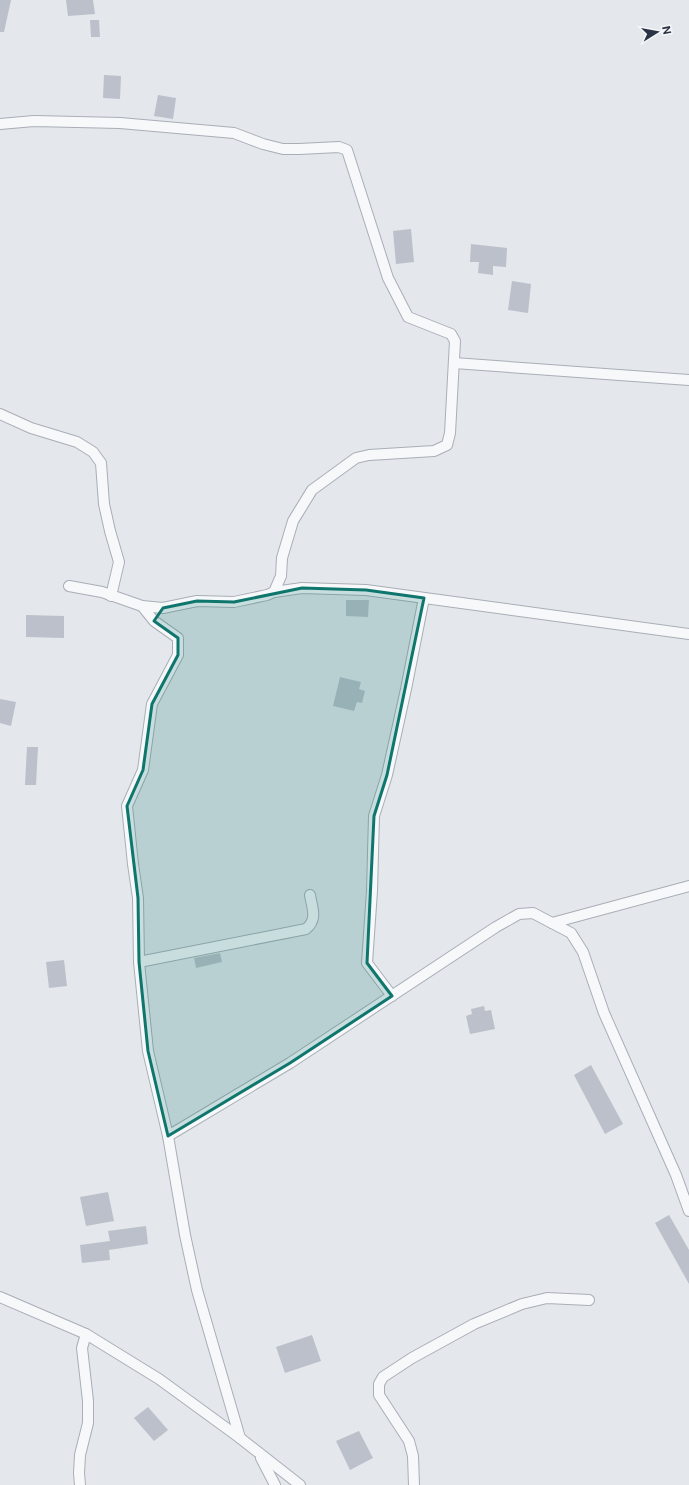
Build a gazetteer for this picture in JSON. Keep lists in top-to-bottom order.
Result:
{
  "north": "right"
}
